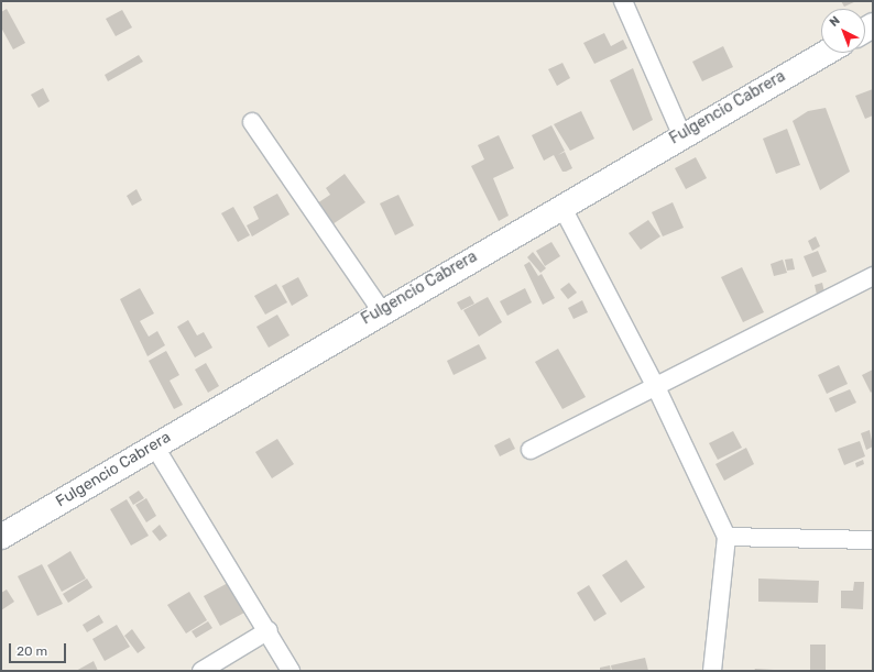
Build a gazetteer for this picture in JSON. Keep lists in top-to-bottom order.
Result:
{
  "streets": {
    "main road": ["Fulgencio Cabrera"]
  },
  "scale_bar": "20 m",
  "north": "top left"
}
